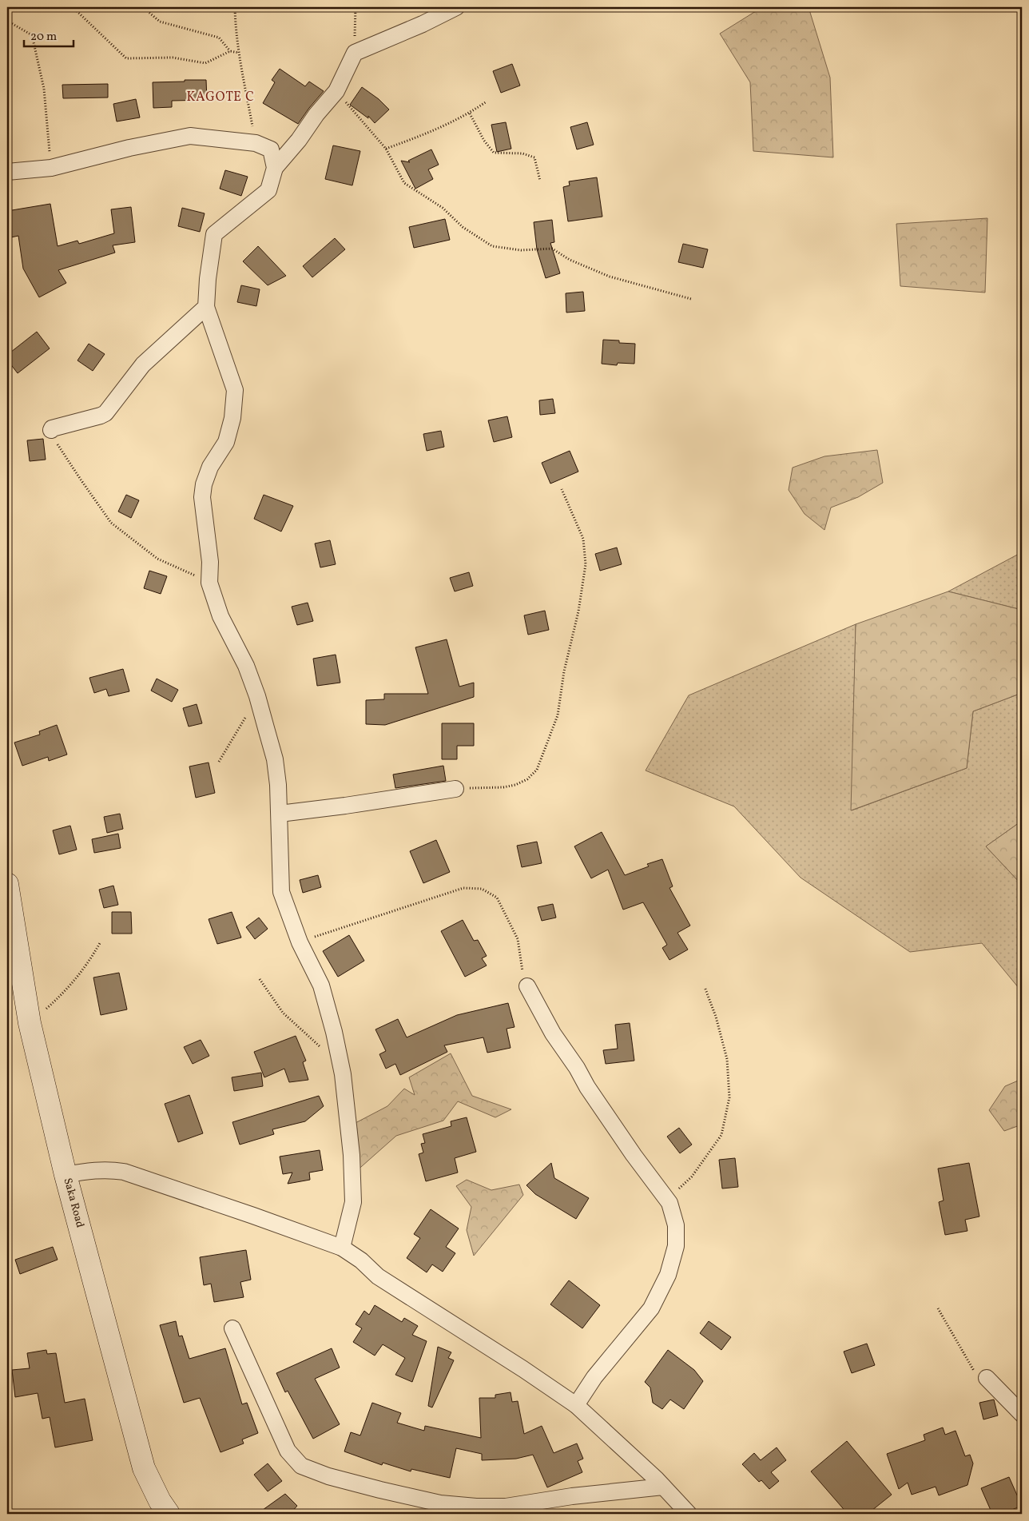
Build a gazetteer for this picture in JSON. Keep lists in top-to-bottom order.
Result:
{
  "streets": {
    "main road": ["Saka Road"]
  },
  "districts": ["KAGOTE C"],
  "scale_bar": "20 m"
}
